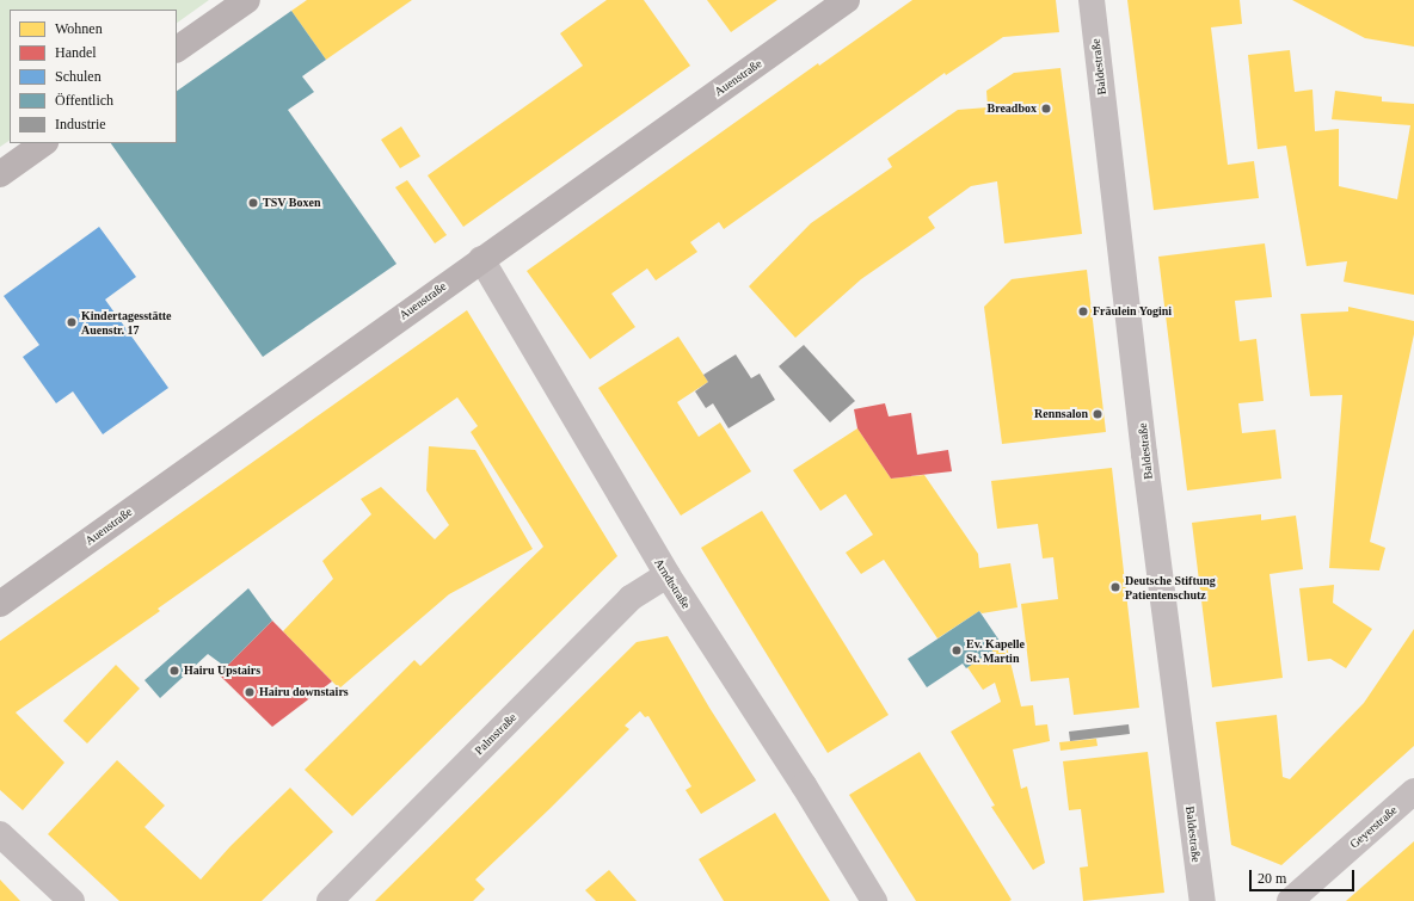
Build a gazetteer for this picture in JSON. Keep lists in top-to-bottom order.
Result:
{
  "streets": {
    "main road": ["Auenstraße"],
    "street": [
      "Baldestraße",
      "Arndtstraße",
      "Palmstraße",
      "Geyerstraße"
    ]
  },
  "crossings": [
    ["Auenstraße", "Arndtstraße"],
    ["Arndtstraße", "Palmstraße"]
  ],
  "places": [
    "Breadbox",
    "TSV Boxen",
    "Fräulein Yogini",
    "Kindertagesstätte Auenstr. 17",
    "Rennsalon",
    "Deutsche Stiftung Patientenschutz",
    "Ev. Kapelle St. Martin",
    "Hairu Upstairs",
    "Hairu downstairs"
  ],
  "legend": [
    "Wohnen",
    "Handel",
    "Schulen",
    "Öffentlich",
    "Industrie"
  ],
  "scale_bar": "20 m"
}
